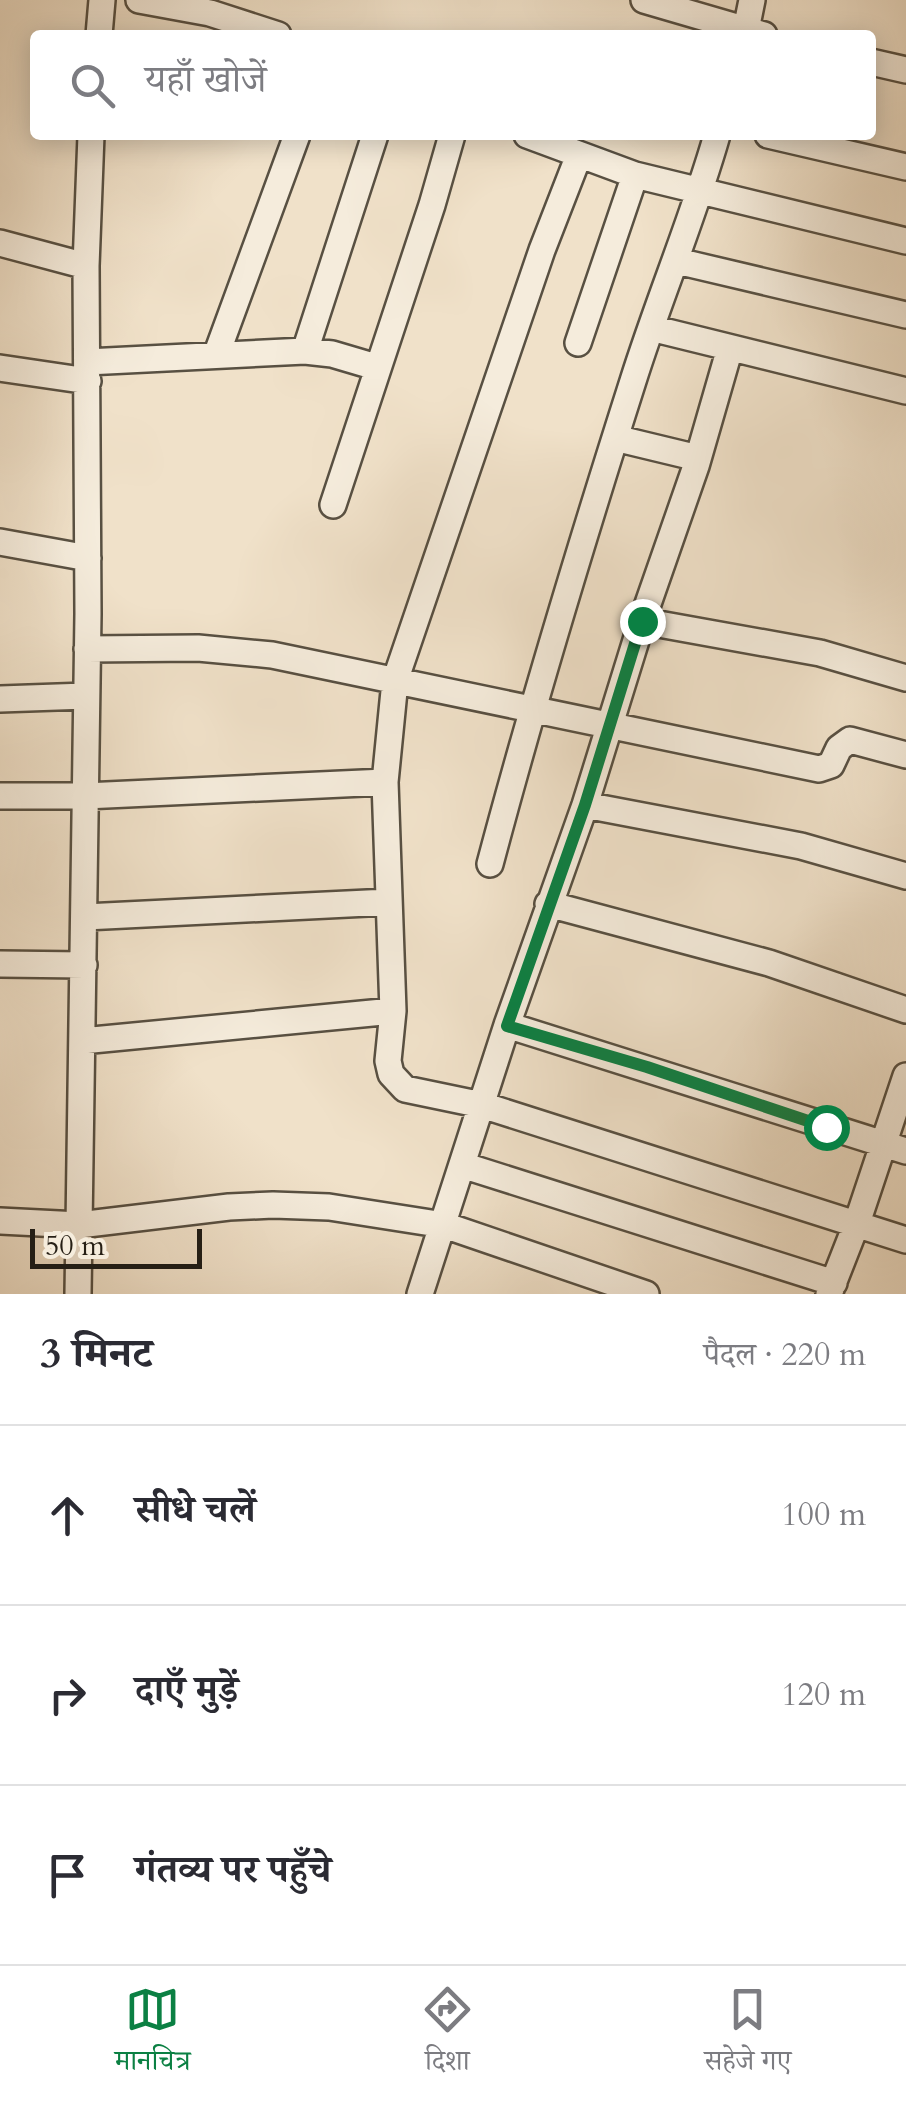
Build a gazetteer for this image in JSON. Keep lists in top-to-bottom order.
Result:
{
  "scale_bar": "50 m",
  "page": {
    "search": "यहाँ खोजें",
    "scale": "50 m",
    "heading": ["3 मिनट", "पैदल · 220 m"],
    "list": [
      ["सीधे चलें", "100 m"],
      ["दाएँ मुड़ें", "120 m"],
      "गंतव्य पर पहुँचे"
    ],
    "nav": ["मानचित्र", "दिशा", "सहेजे गए"]
  }
}
